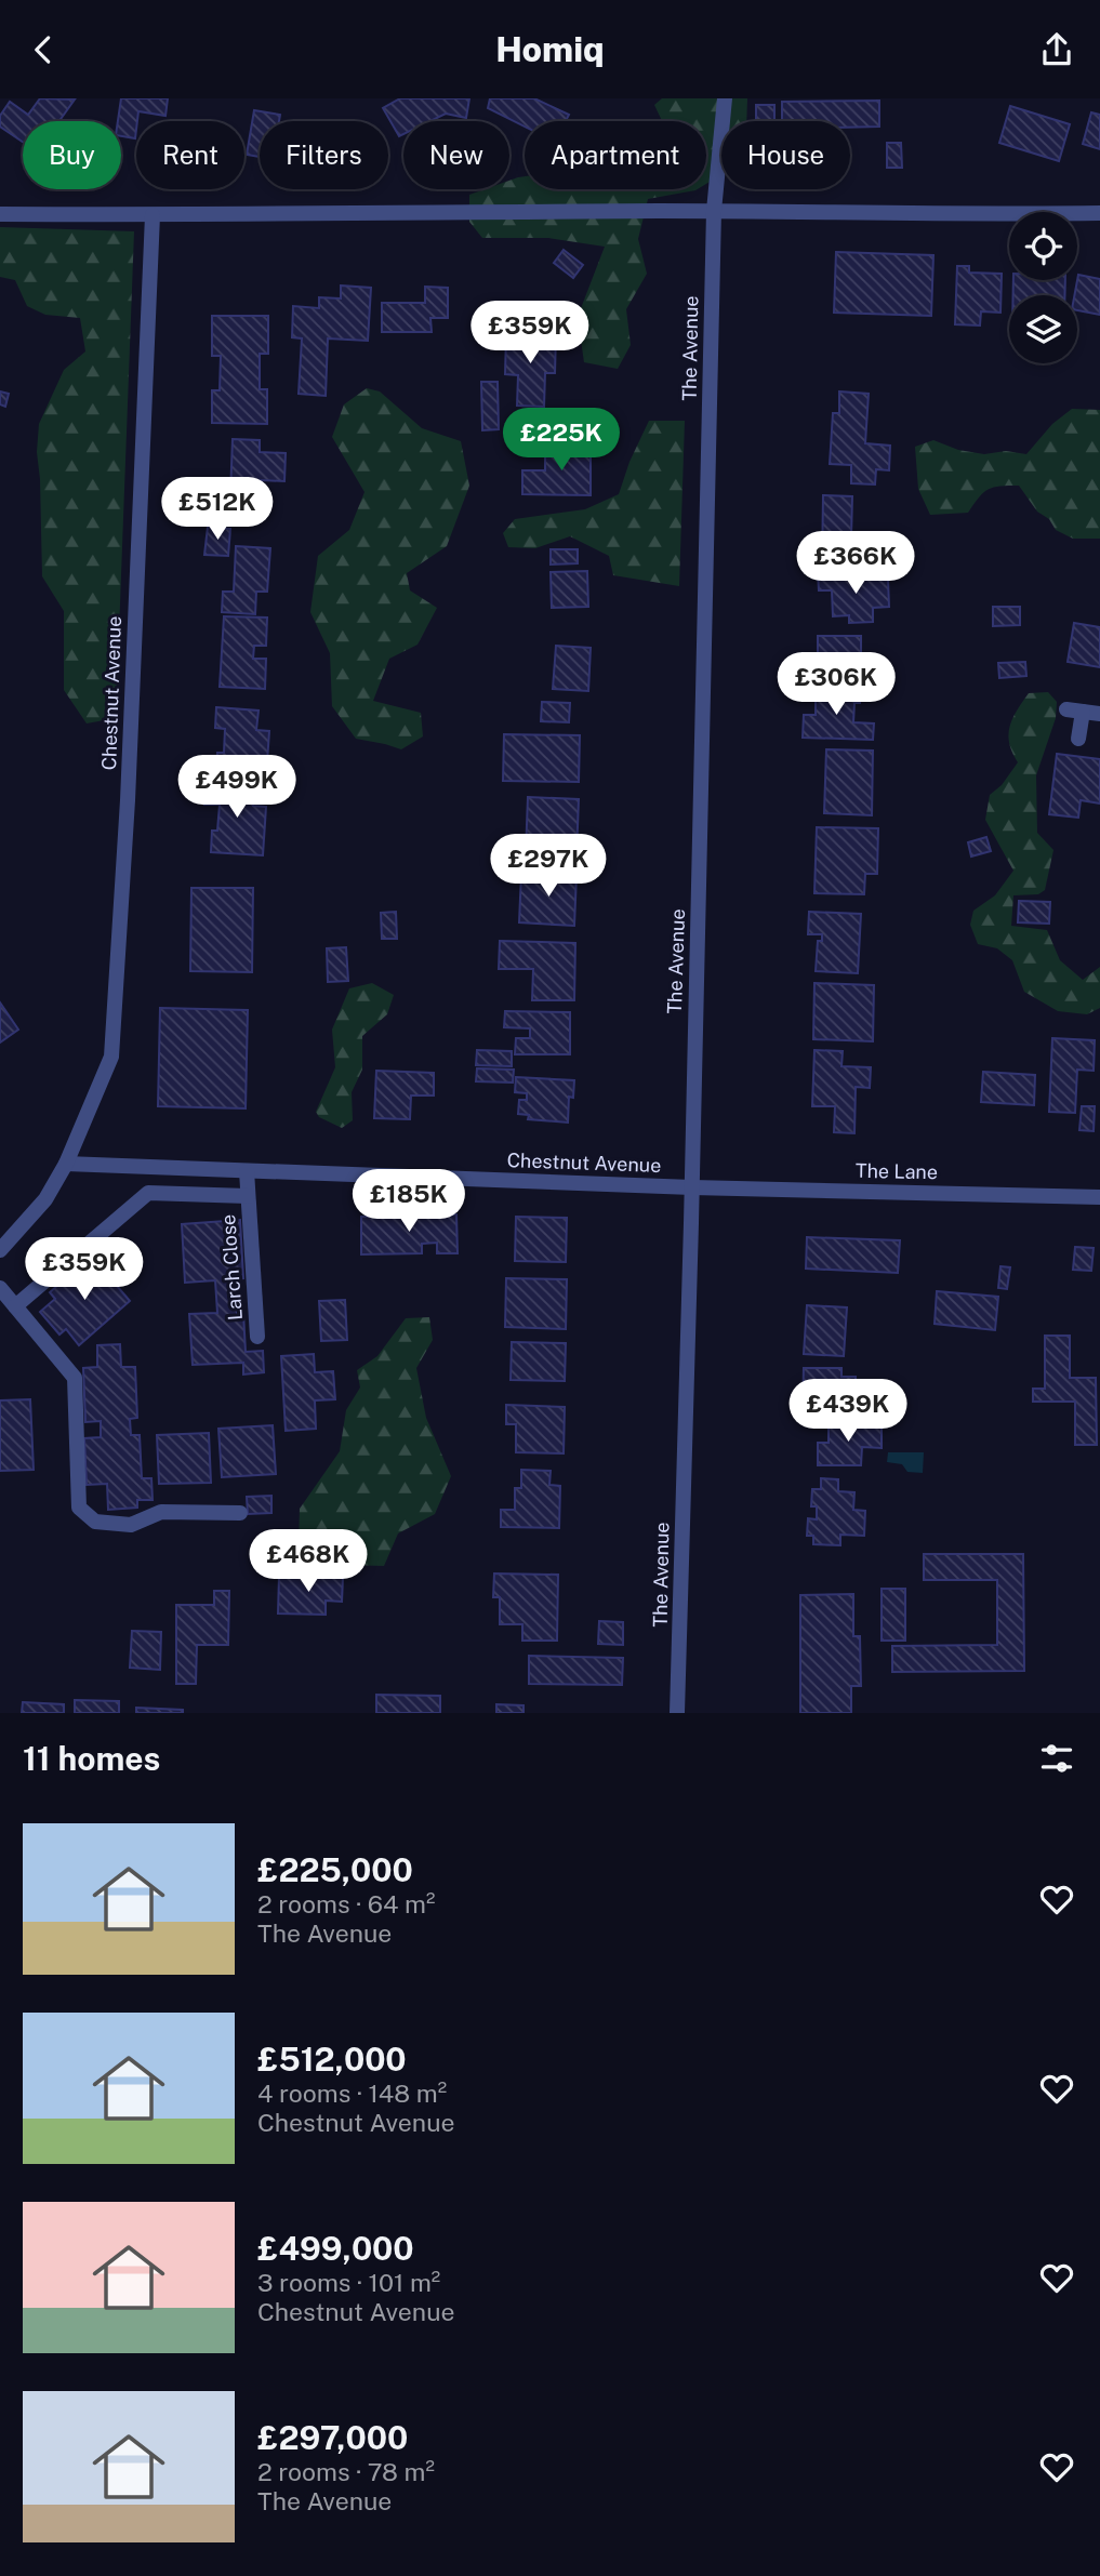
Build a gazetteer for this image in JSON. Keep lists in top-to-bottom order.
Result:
{
  "streets": {
    "street": [
      "The Avenue",
      "Chestnut Avenue",
      "The Lane",
      "Larch Close"
    ]
  },
  "crossings": [
    ["The Avenue", "Chestnut Avenue"],
    ["The Avenue", "The Lane"],
    ["Chestnut Avenue", "The Lane"],
    ["Chestnut Avenue", "Larch Close"]
  ],
  "page": {
    "header": "Homiq",
    "chip": [
      "Buy",
      "Rent",
      "Filters",
      "New",
      "Apartment",
      "House"
    ],
    "price": [
      "£359K",
      "£225K",
      "£512K",
      "£366K",
      "£306K",
      "£499K",
      "£297K",
      "£185K",
      "£359K",
      "£439K",
      "£468K"
    ],
    "heading": "11 homes",
    "list": [
      {
        "name": "£225,000",
        "note": "2 rooms · 64 m² · The Avenue"
      },
      {
        "name": "£512,000",
        "note": "4 rooms · 148 m² · Chestnut Avenue"
      },
      {
        "name": "£499,000",
        "note": "3 rooms · 101 m² · Chestnut Avenue"
      },
      {
        "name": "£297,000",
        "note": "2 rooms · 78 m² · The Avenue"
      }
    ]
  }
}
